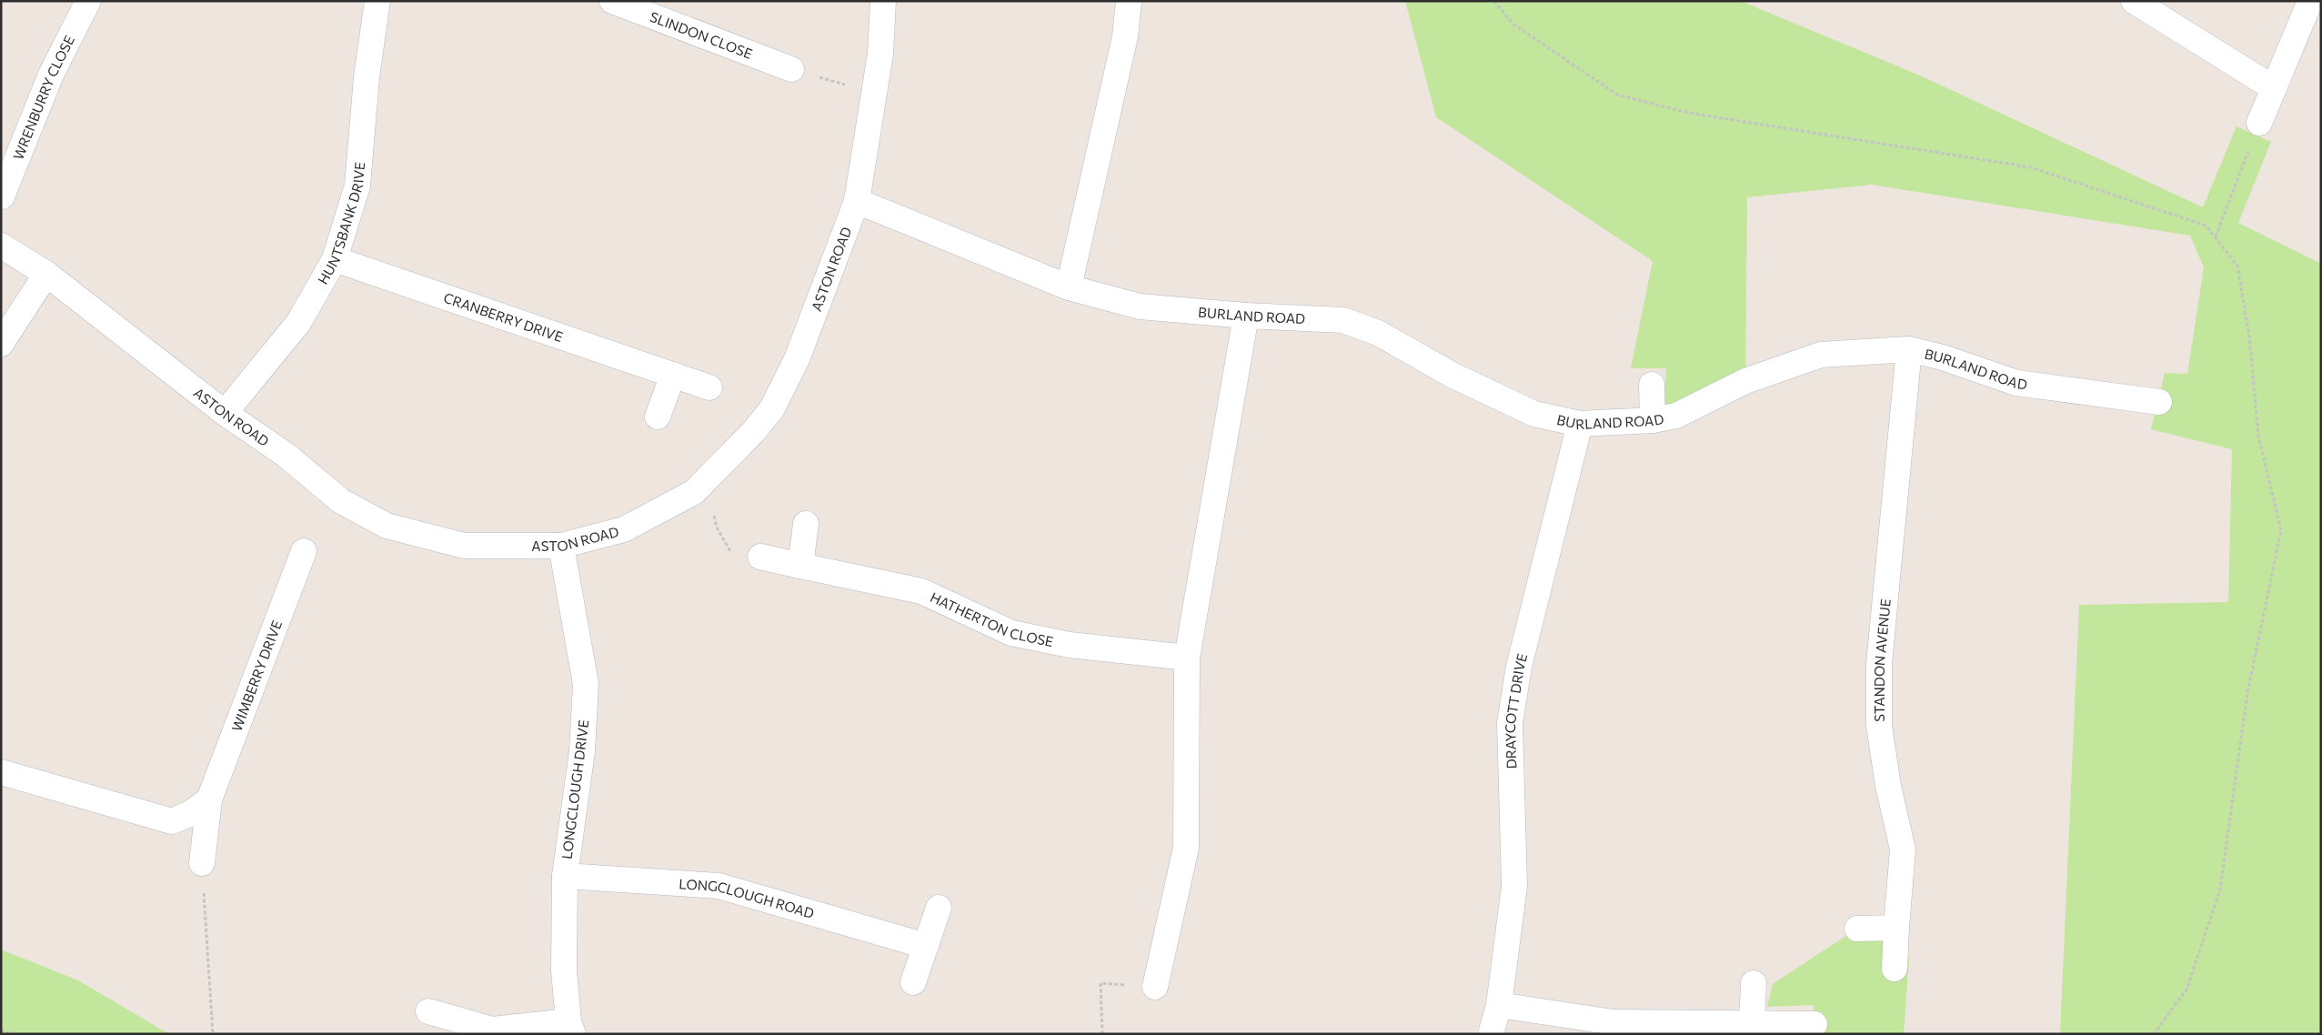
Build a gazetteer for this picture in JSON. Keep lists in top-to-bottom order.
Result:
{
  "streets": {
    "street": [
      "SLINDON CLOSE",
      "WRENBURRY CLOSE",
      "HUNTSBANK DRIVE",
      "ASTON ROAD",
      "BURLAND ROAD",
      "CRANBERRY DRIVE",
      "HATHERTON CLOSE",
      "STANDON AVENUE",
      "WIMBERRY DRIVE",
      "DRAYCOTT DRIVE",
      "LONGCLOUGH DRIVE",
      "LONGCLOUGH ROAD"
    ]
  },
  "crossings": [
    ["HUNTSBANK DRIVE", "ASTON ROAD"],
    ["HUNTSBANK DRIVE", "CRANBERRY DRIVE"],
    ["ASTON ROAD", "BURLAND ROAD"],
    ["ASTON ROAD", "LONGCLOUGH DRIVE"],
    ["BURLAND ROAD", "STANDON AVENUE"],
    ["BURLAND ROAD", "DRAYCOTT DRIVE"],
    ["LONGCLOUGH DRIVE", "LONGCLOUGH ROAD"]
  ]
}
